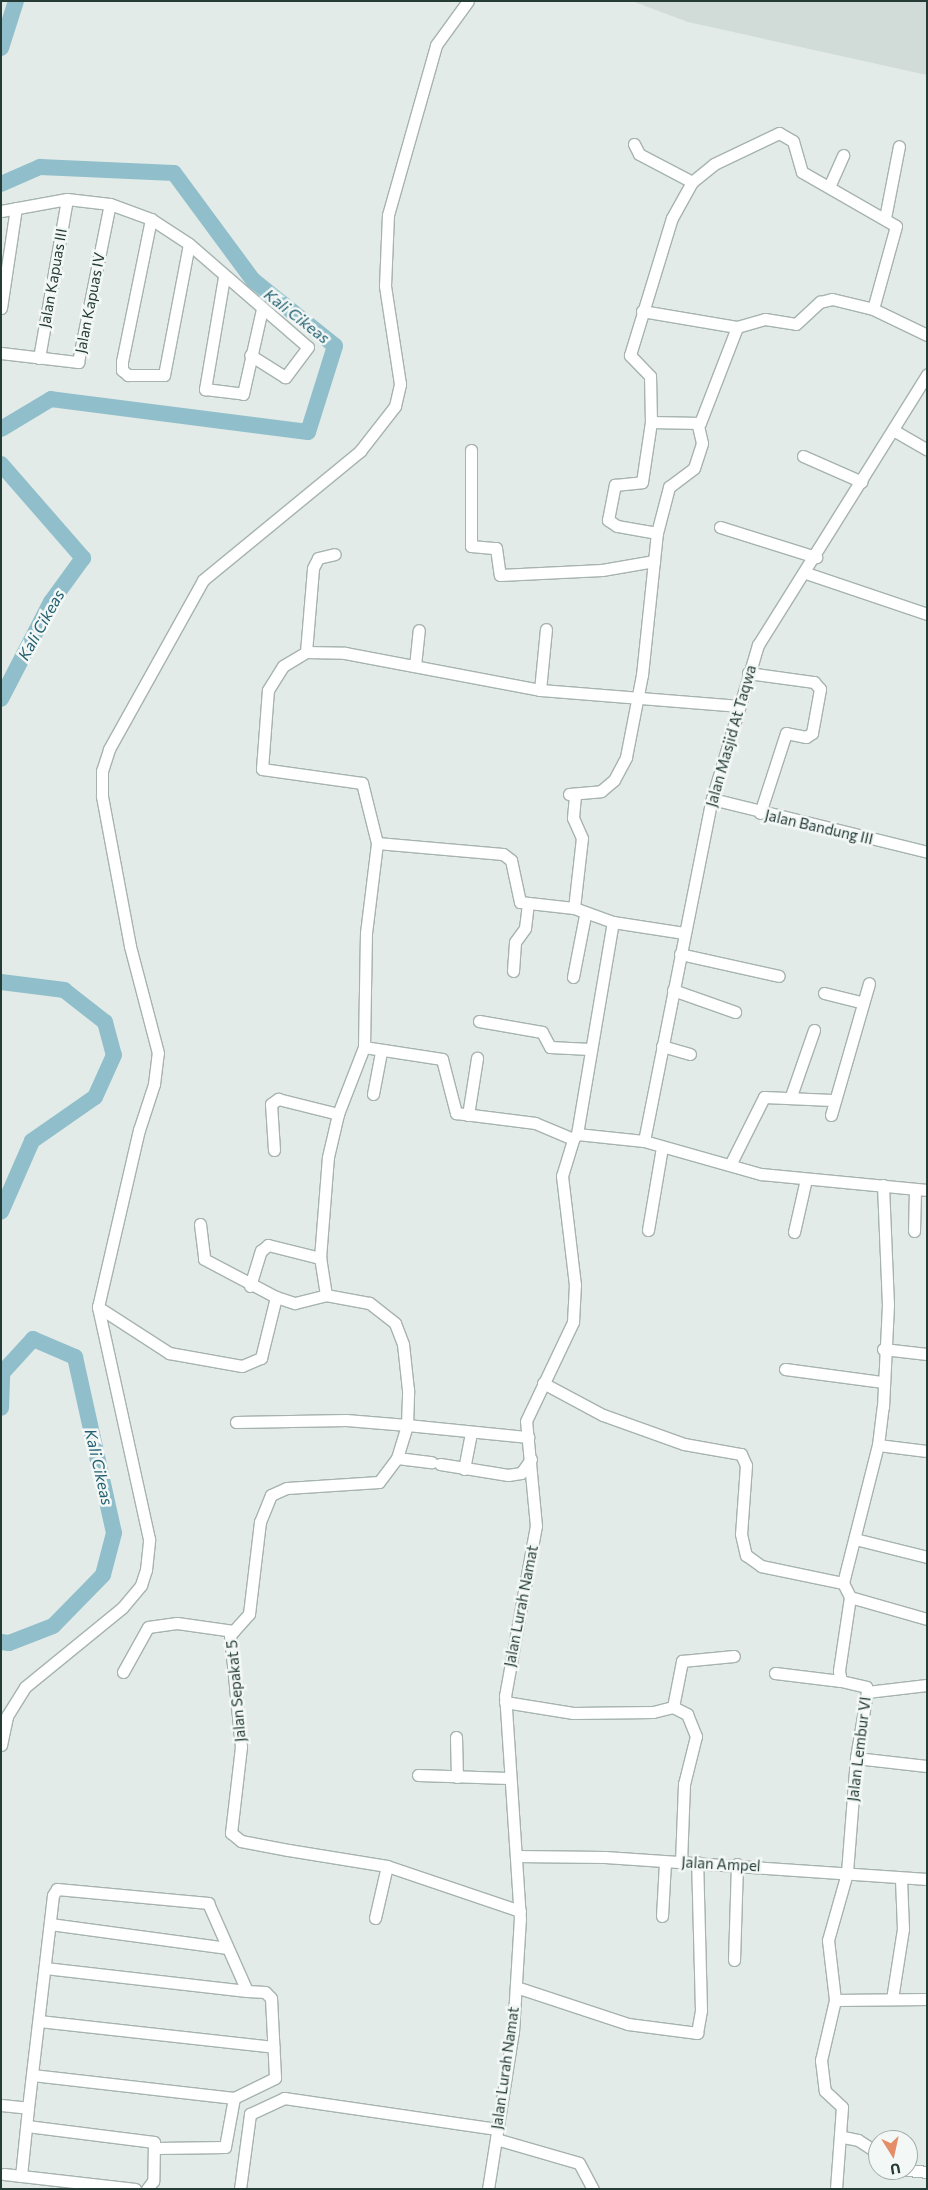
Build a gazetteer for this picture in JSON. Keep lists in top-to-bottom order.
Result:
{
  "streets": {
    "street": [
      "Jalan Kapuas III",
      "Jalan Kapuas IV",
      "Jalan Masjid At Taqwa",
      "Jalan Bandung III",
      "Jalan Lurah Namat",
      "Jalan Sepakat 5",
      "Jalan Lembur VI",
      "Jalan Ampel"
    ]
  },
  "crossings": [
    ["Jalan Kapuas III", "Jalan Kapuas IV"],
    ["Jalan Masjid At Taqwa", "Jalan Bandung III"],
    ["Jalan Lurah Namat", "Jalan Sepakat 5"],
    ["Jalan Lurah Namat", "Jalan Ampel"],
    ["Jalan Lembur VI", "Jalan Ampel"]
  ],
  "water": ["Kali Cikeas"],
  "north": "bottom"
}
